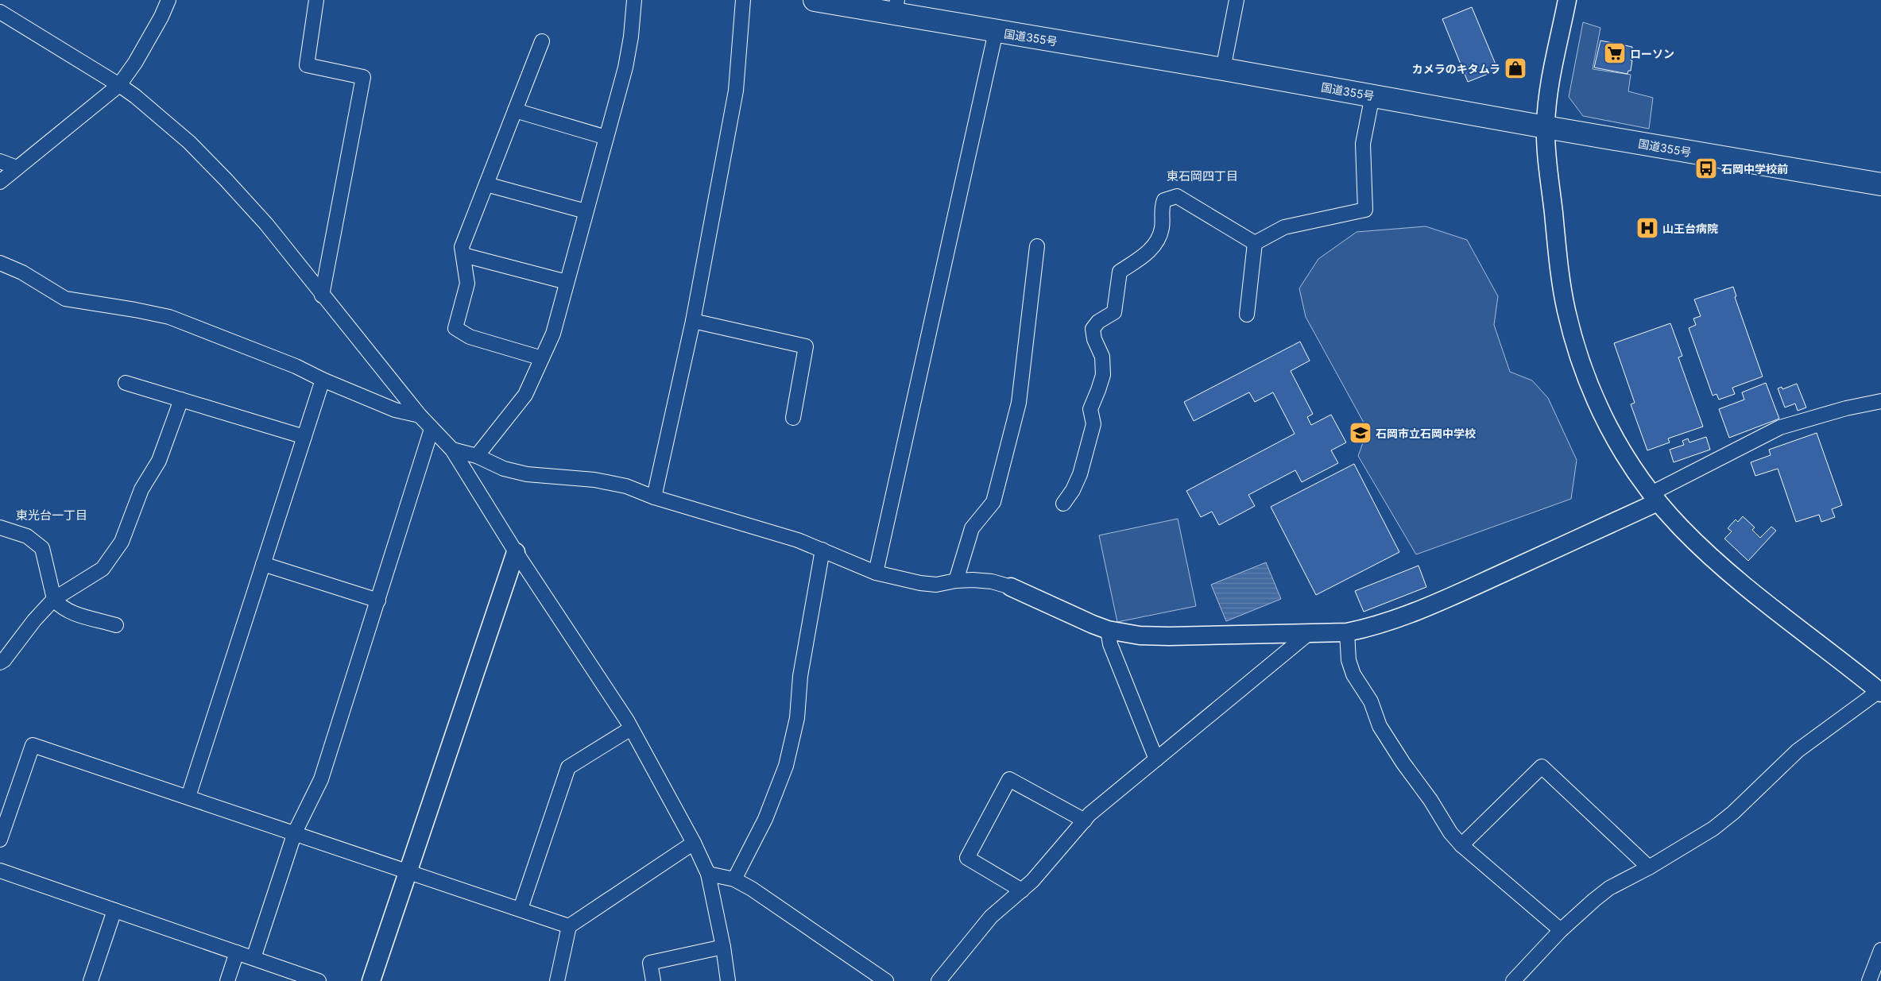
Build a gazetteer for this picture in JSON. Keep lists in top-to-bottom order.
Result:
{
  "streets": {
    "highway": ["国道355号"]
  },
  "districts": ["東石岡四丁目", "東光台一丁目"],
  "places": {
    "supermarket": ["ローソン"],
    "shop": ["カメラのキタムラ"],
    "bus stop": ["石岡中学校前"],
    "hospital": ["山王台病院"],
    "school or university": ["石岡市立石岡中学校"]
  }
}
